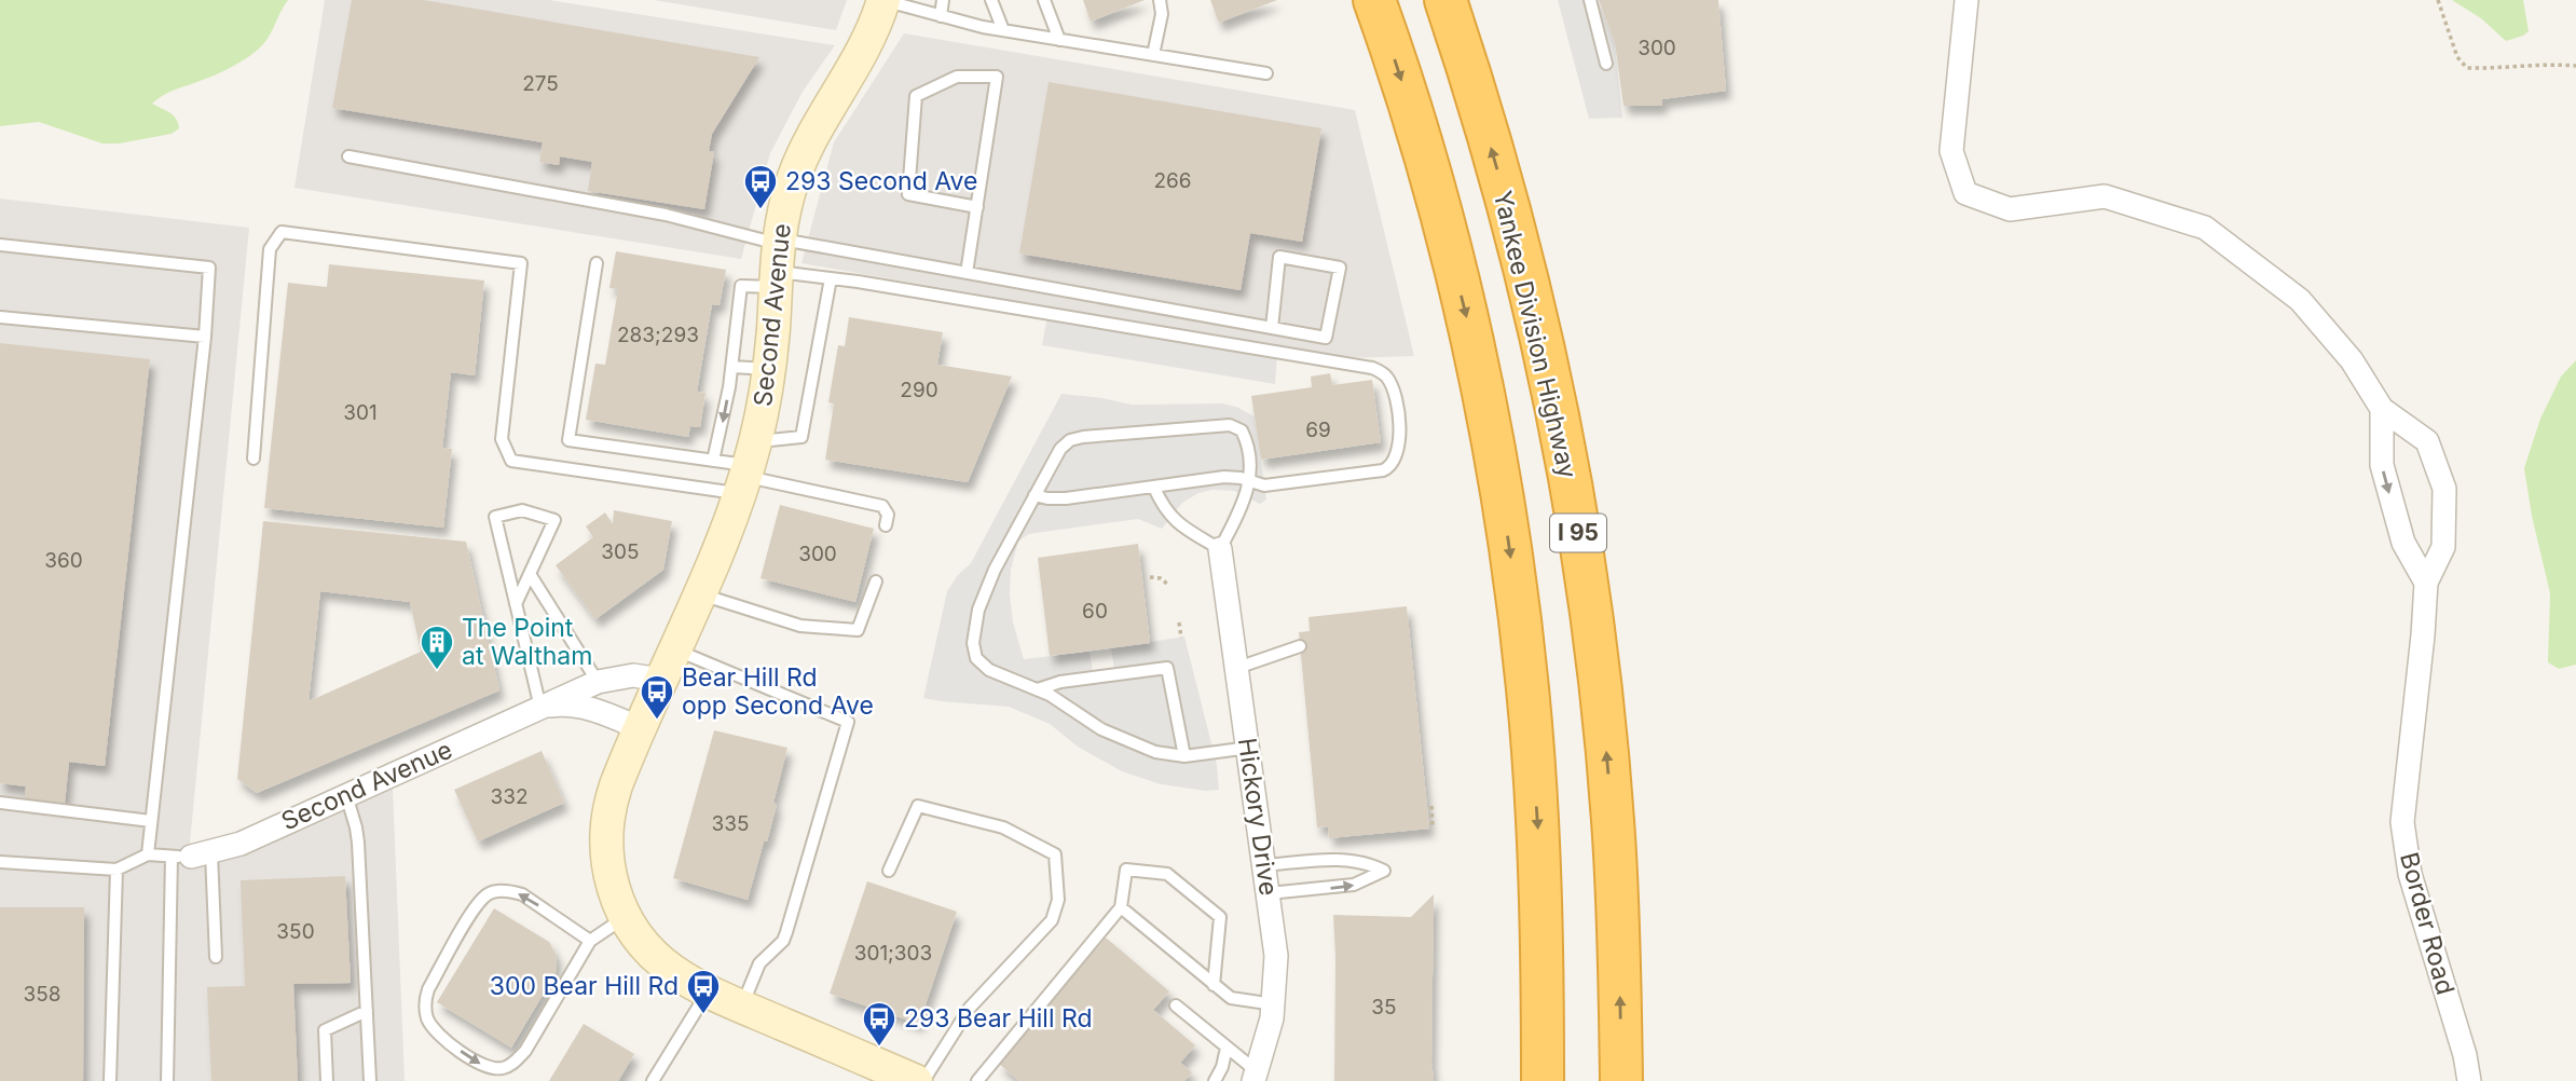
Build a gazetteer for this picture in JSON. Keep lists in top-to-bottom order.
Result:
{
  "streets": {
    "highway": ["Yankee Division Highway", "I 95"],
    "street": ["Second Avenue", "Hickory Drive", "Border Road"]
  },
  "places": {
    "bus stop": [
      "293 Second Ave",
      "Bear Hill Rd opp Second Ave",
      "300 Bear Hill Rd",
      "293 Bear Hill Rd"
    ],
    "building": ["The Point at Waltham"]
  },
  "house_numbers": [
    "300",
    "275",
    "266",
    "283;293",
    "290",
    "301",
    "69",
    "305",
    "300",
    "360",
    "60",
    "332",
    "335",
    "350",
    "301;303",
    "358",
    "35"
  ]
}
